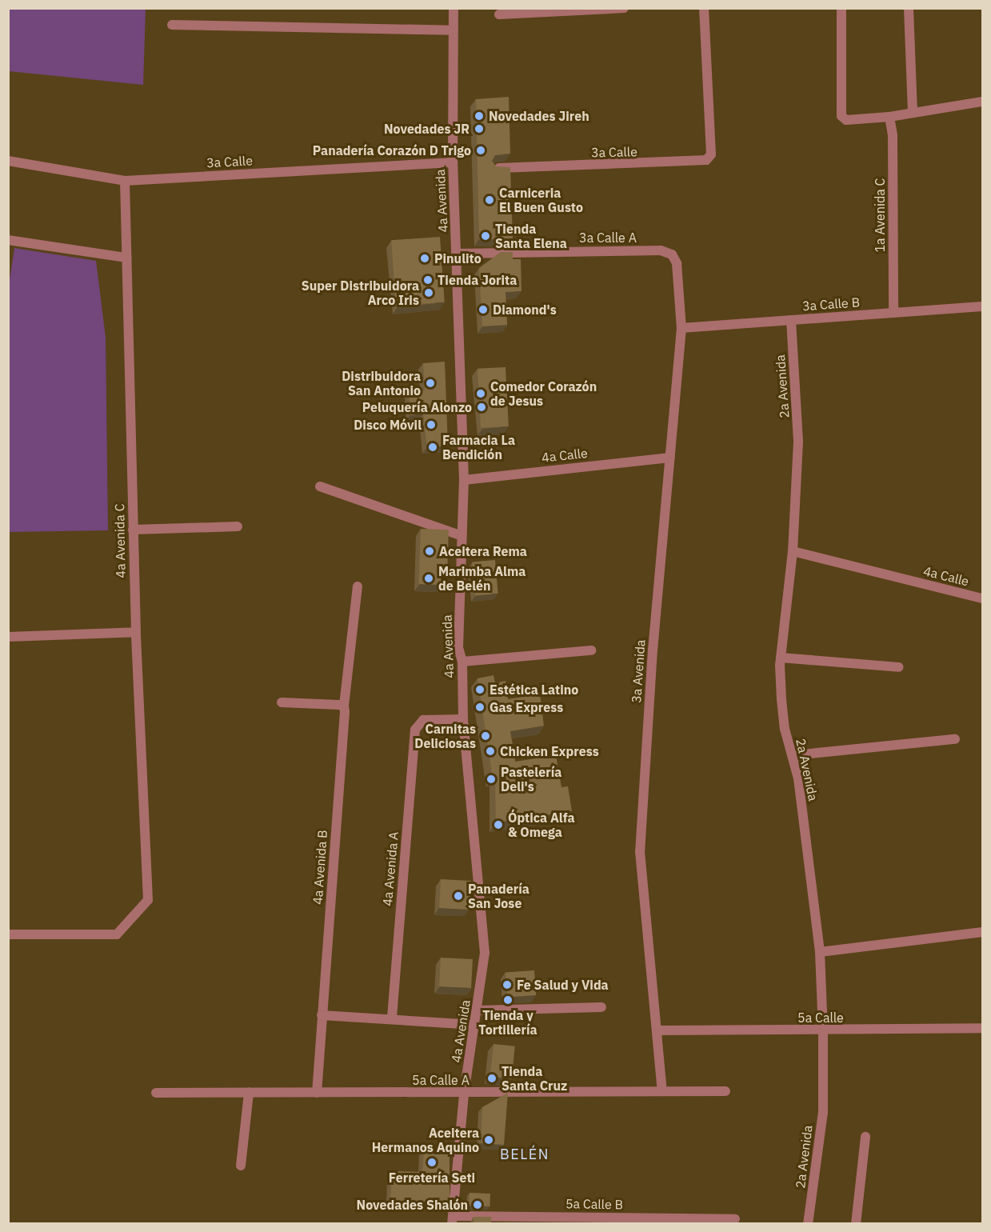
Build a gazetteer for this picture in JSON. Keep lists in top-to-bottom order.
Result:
{
  "streets": {
    "street": [
      "3a Calle",
      "4a Avenida",
      "1a Avenida C",
      "3a Calle A",
      "3a Calle B",
      "2a Avenida",
      "4a Calle",
      "4a Avenida C",
      "3a Avenida",
      "4a Avenida B",
      "4a Avenida A",
      "5a Calle",
      "5a Calle A",
      "5a Calle B"
    ]
  },
  "crossings": [
    ["3a Calle", "4a Avenida"],
    ["3a Calle", "4a Avenida C"],
    ["4a Avenida", "3a Calle A"],
    ["4a Avenida", "4a Calle"],
    ["4a Avenida", "4a Avenida A"],
    ["4a Avenida", "5a Calle A"],
    ["4a Avenida", "5a Calle B"],
    ["1a Avenida C", "3a Calle B"],
    ["3a Calle A", "3a Avenida"],
    ["3a Calle B", "2a Avenida"],
    ["3a Calle B", "3a Avenida"],
    ["2a Avenida", "4a Calle"],
    ["2a Avenida", "5a Calle"],
    ["4a Calle", "3a Avenida"],
    ["3a Avenida", "5a Calle"],
    ["3a Avenida", "5a Calle A"],
    ["4a Avenida B", "5a Calle A"]
  ],
  "districts": ["BELÉN"],
  "places": [
    "Novedades Jireh",
    "Novedades JR",
    "Panadería Corazón D Trigo",
    "Carniceria El Buen Gusto",
    "Tienda Santa Elena",
    "Pinulito",
    "Tienda Jorita",
    "Super Distribuidora Arco Iris",
    "Diamond's",
    "Distribuidora San Antonio",
    "Comedor Corazón de Jesus",
    "Peluquería Alonzo",
    "Disco Móvil",
    "Farmacia La Bendición",
    "Aceitera Rema",
    "Marimba Alma de Belén",
    "Estética Latino",
    "Gas Express",
    "Carnitas Deliciosas",
    "Chicken Express",
    "Pastelería Deli's",
    "Óptica Alfa & Omega",
    "Panadería San Jose",
    "Fe Salud y Vida",
    "Tienda y Tortillería",
    "Tienda Santa Cruz",
    "Aceitera Hermanos Aquino",
    "Ferretería Seti",
    "Novedades Shalón"
  ]
}
